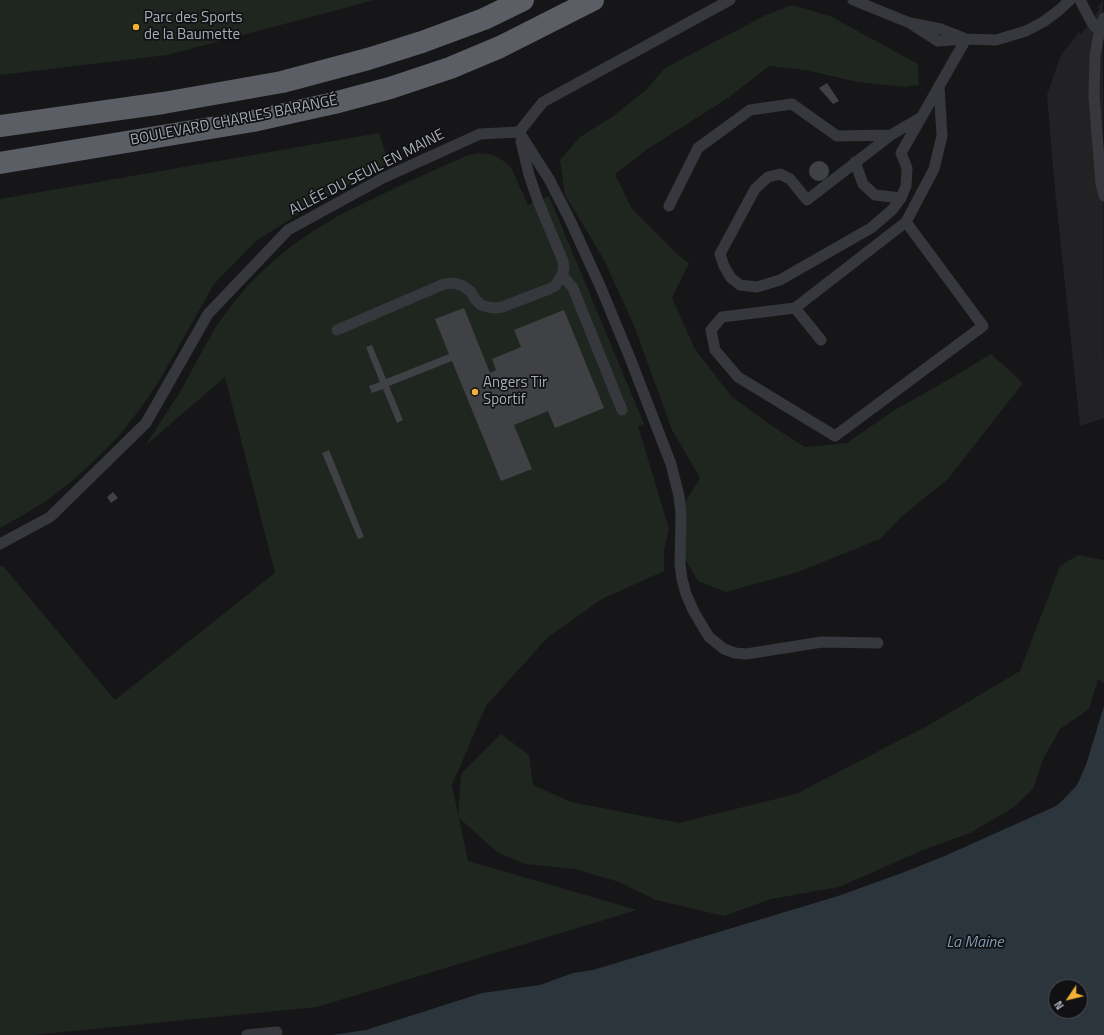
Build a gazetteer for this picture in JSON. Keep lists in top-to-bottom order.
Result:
{
  "streets": {
    "highway": ["BOULEVARD CHARLES BARANGÉ"],
    "lane": ["ALLÉE DU SEUIL EN MAINE"]
  },
  "water": ["La Maine"],
  "places": ["Parc des Sports de la Baumette", "Angers Tir Sportif"],
  "north": "bottom left"
}
